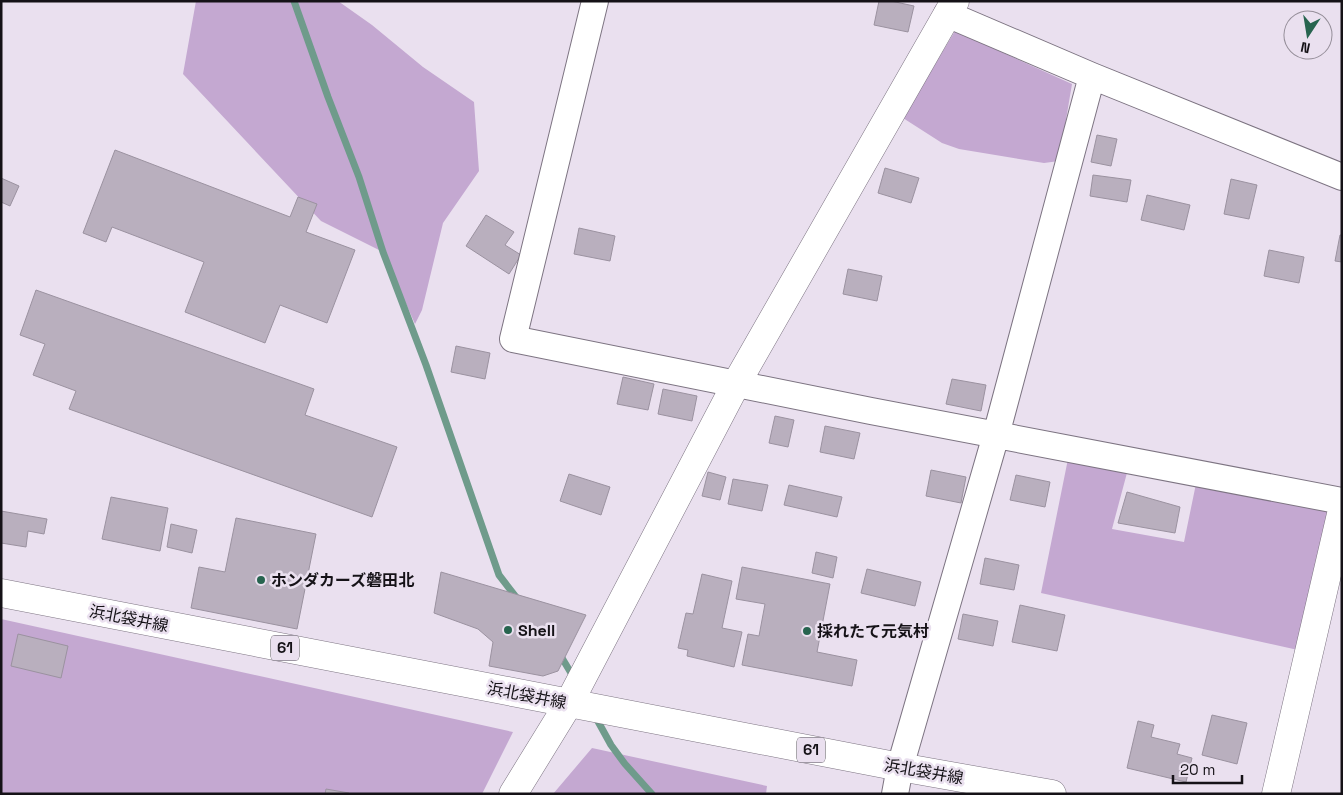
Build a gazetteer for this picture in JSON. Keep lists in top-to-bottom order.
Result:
{
  "streets": {
    "street": ["浜北袋井線", "61"]
  },
  "places": ["ホンダカーズ磐田北", "Shell", "採れたて元気村"],
  "scale_bar": "20 m",
  "north": "bottom"
}
